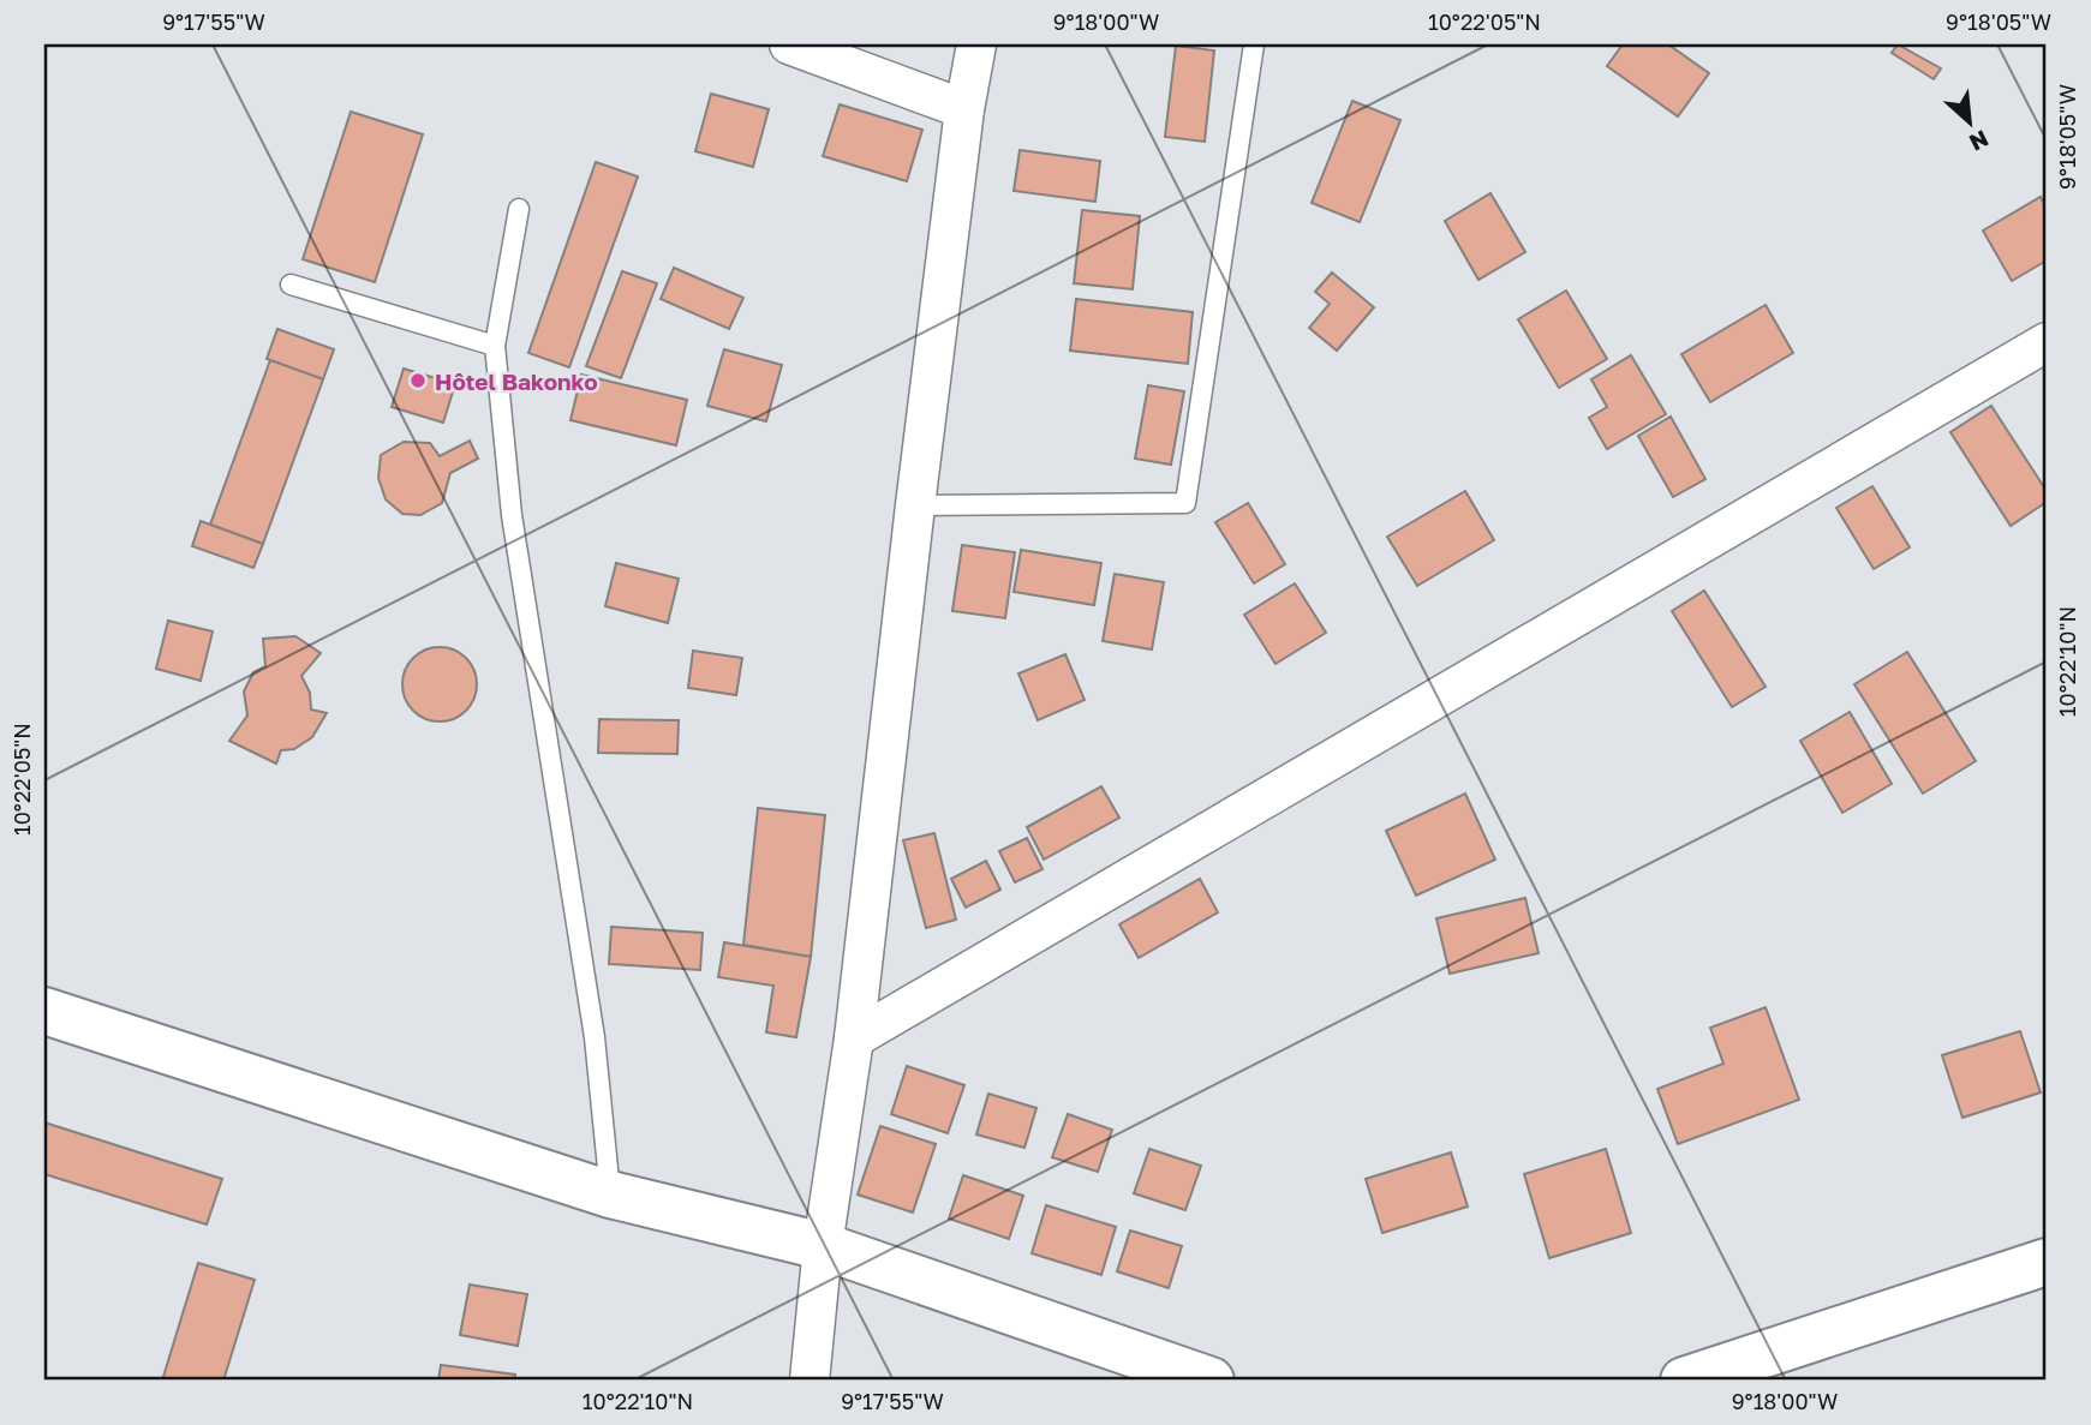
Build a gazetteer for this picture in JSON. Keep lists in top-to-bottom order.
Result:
{
  "places": ["Hôtel Bakonko"],
  "north": "bottom right",
  "coordinates": [
    "9°17'55\"W",
    "9°18'00\"W",
    "10°22'05\"N",
    "9°18'05\"W",
    "10°22'10\"N"
  ]
}
